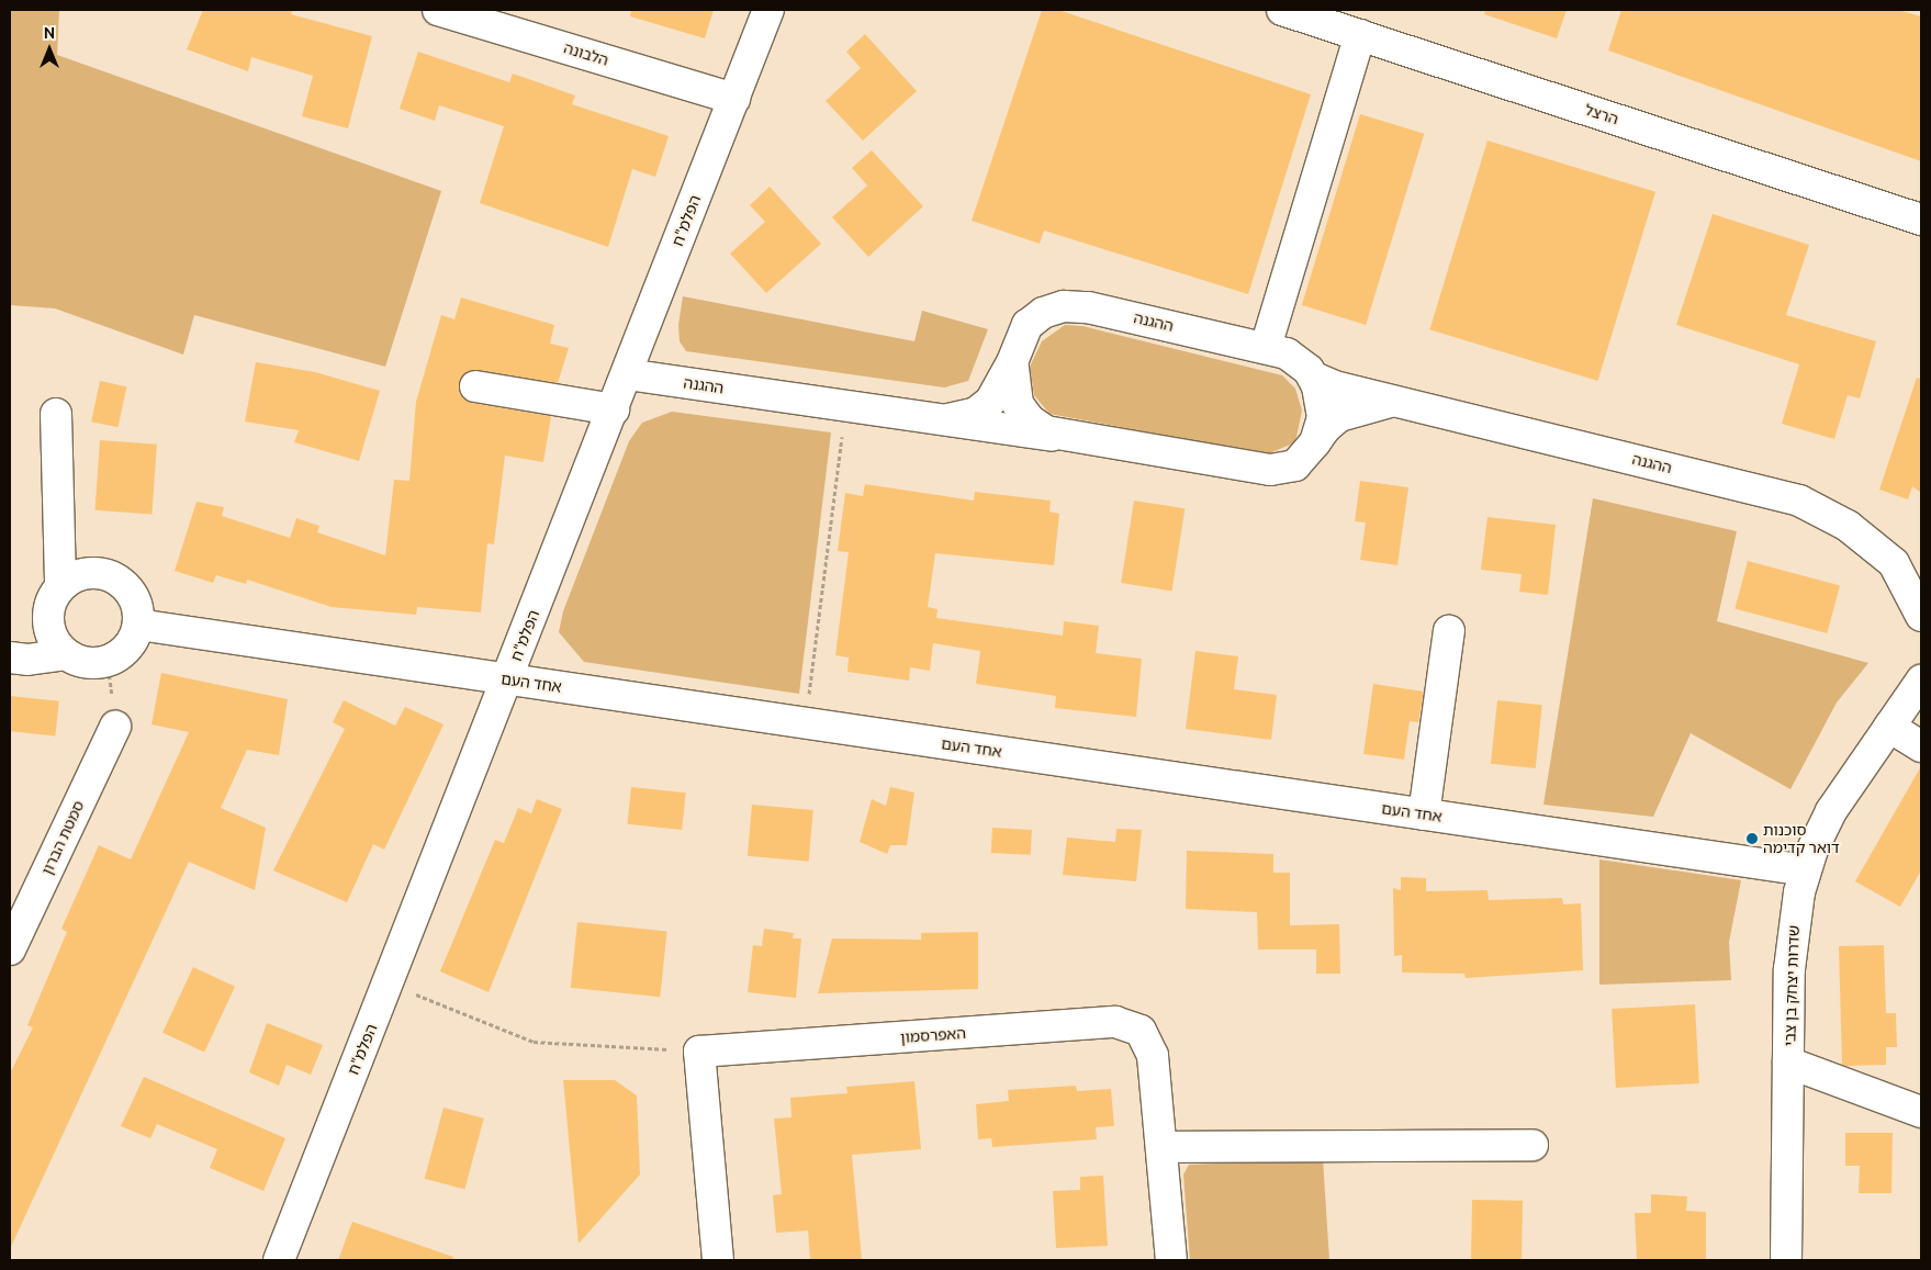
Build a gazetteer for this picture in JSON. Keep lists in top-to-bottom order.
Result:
{
  "streets": {
    "street": [
      "הלבונה",
      "הרצל",
      "הפלמ\"ח",
      "ההגנה",
      "אחד העם",
      "סמטת הברון",
      "שדרות יצחק בן צבי",
      "האפרסמון"
    ]
  },
  "crossings": [
    ["הלבונה", "הפלמ\"ח"],
    ["הפלמ\"ח", "ההגנה"],
    ["הפלמ\"ח", "אחד העם"],
    ["אחד העם", "שדרות יצחק בן צבי"]
  ],
  "places": ["סוכנות דואר קדימה"],
  "north": "top"
}
